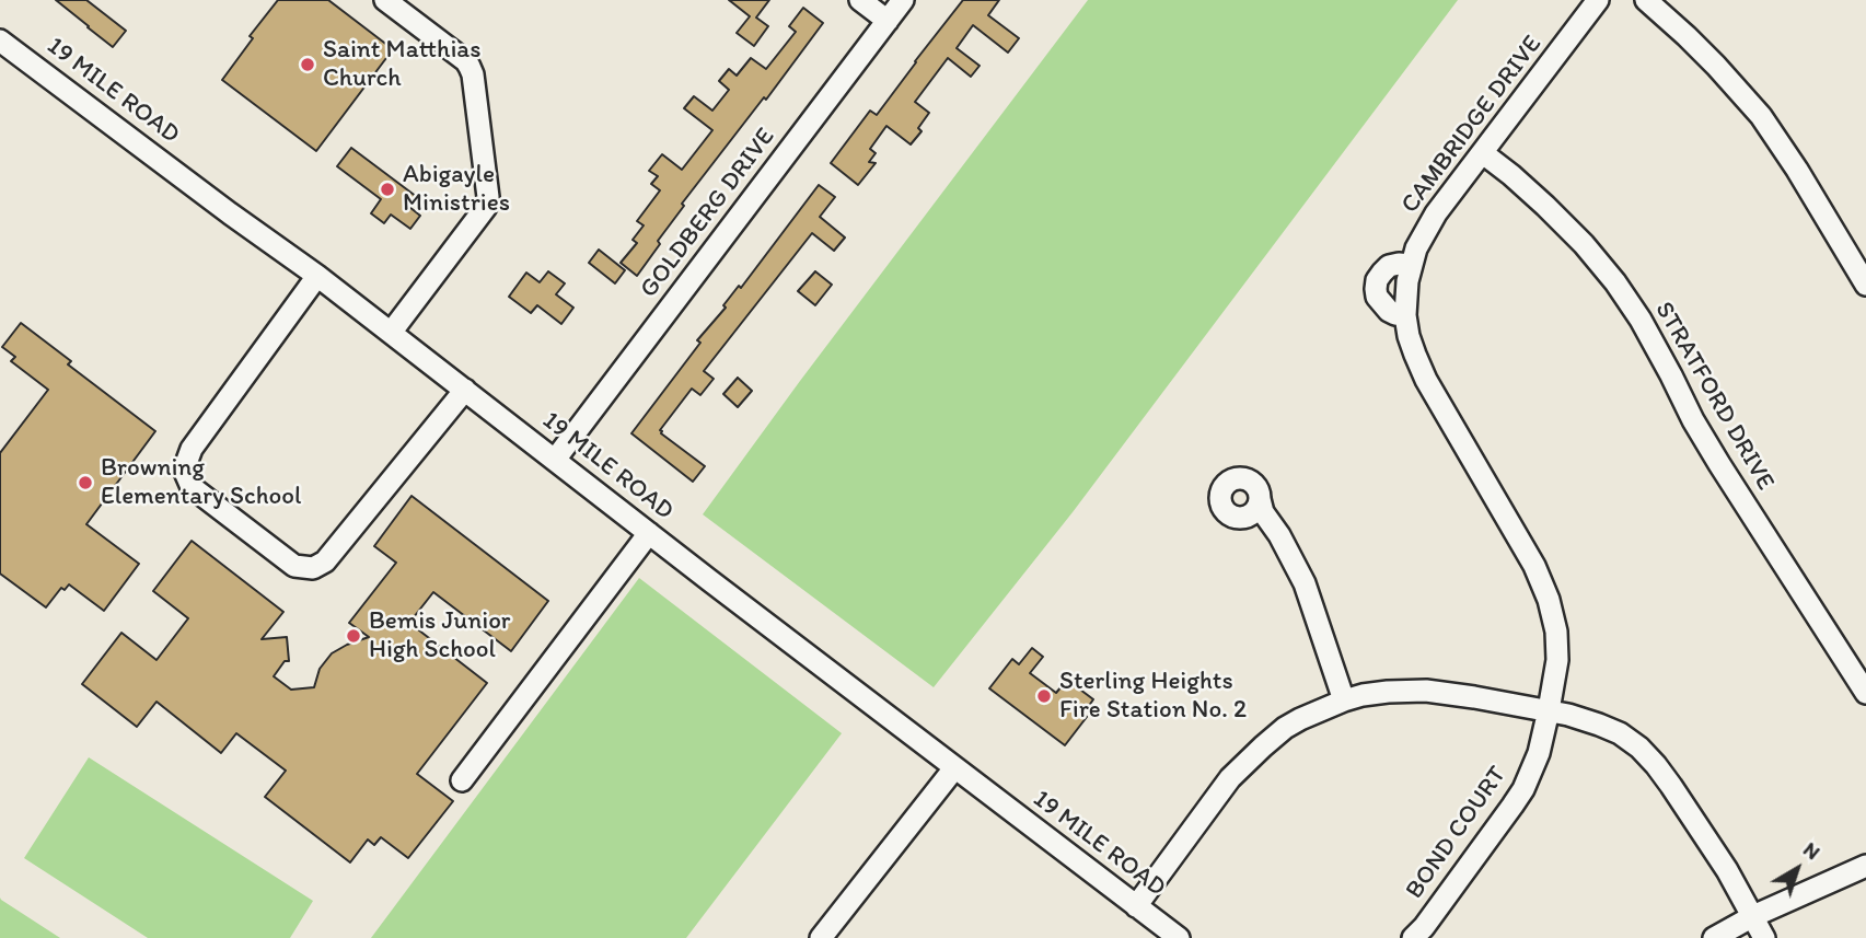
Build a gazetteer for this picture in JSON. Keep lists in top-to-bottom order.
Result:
{
  "streets": {
    "street": [
      "19 MILE ROAD",
      "CAMBRIDGE DRIVE",
      "GOLDBERG DRIVE",
      "STRATFORD DRIVE",
      "BOND COURT"
    ]
  },
  "crossings": [
    ["19 MILE ROAD", "GOLDBERG DRIVE"],
    ["CAMBRIDGE DRIVE", "STRATFORD DRIVE"],
    ["CAMBRIDGE DRIVE", "BOND COURT"]
  ],
  "places": [
    "Saint Matthias Church",
    "Abigayle Ministries",
    "Browning Elementary School",
    "Bemis Junior High School",
    "Sterling Heights Fire Station No. 2"
  ],
  "north": "top right"
}
